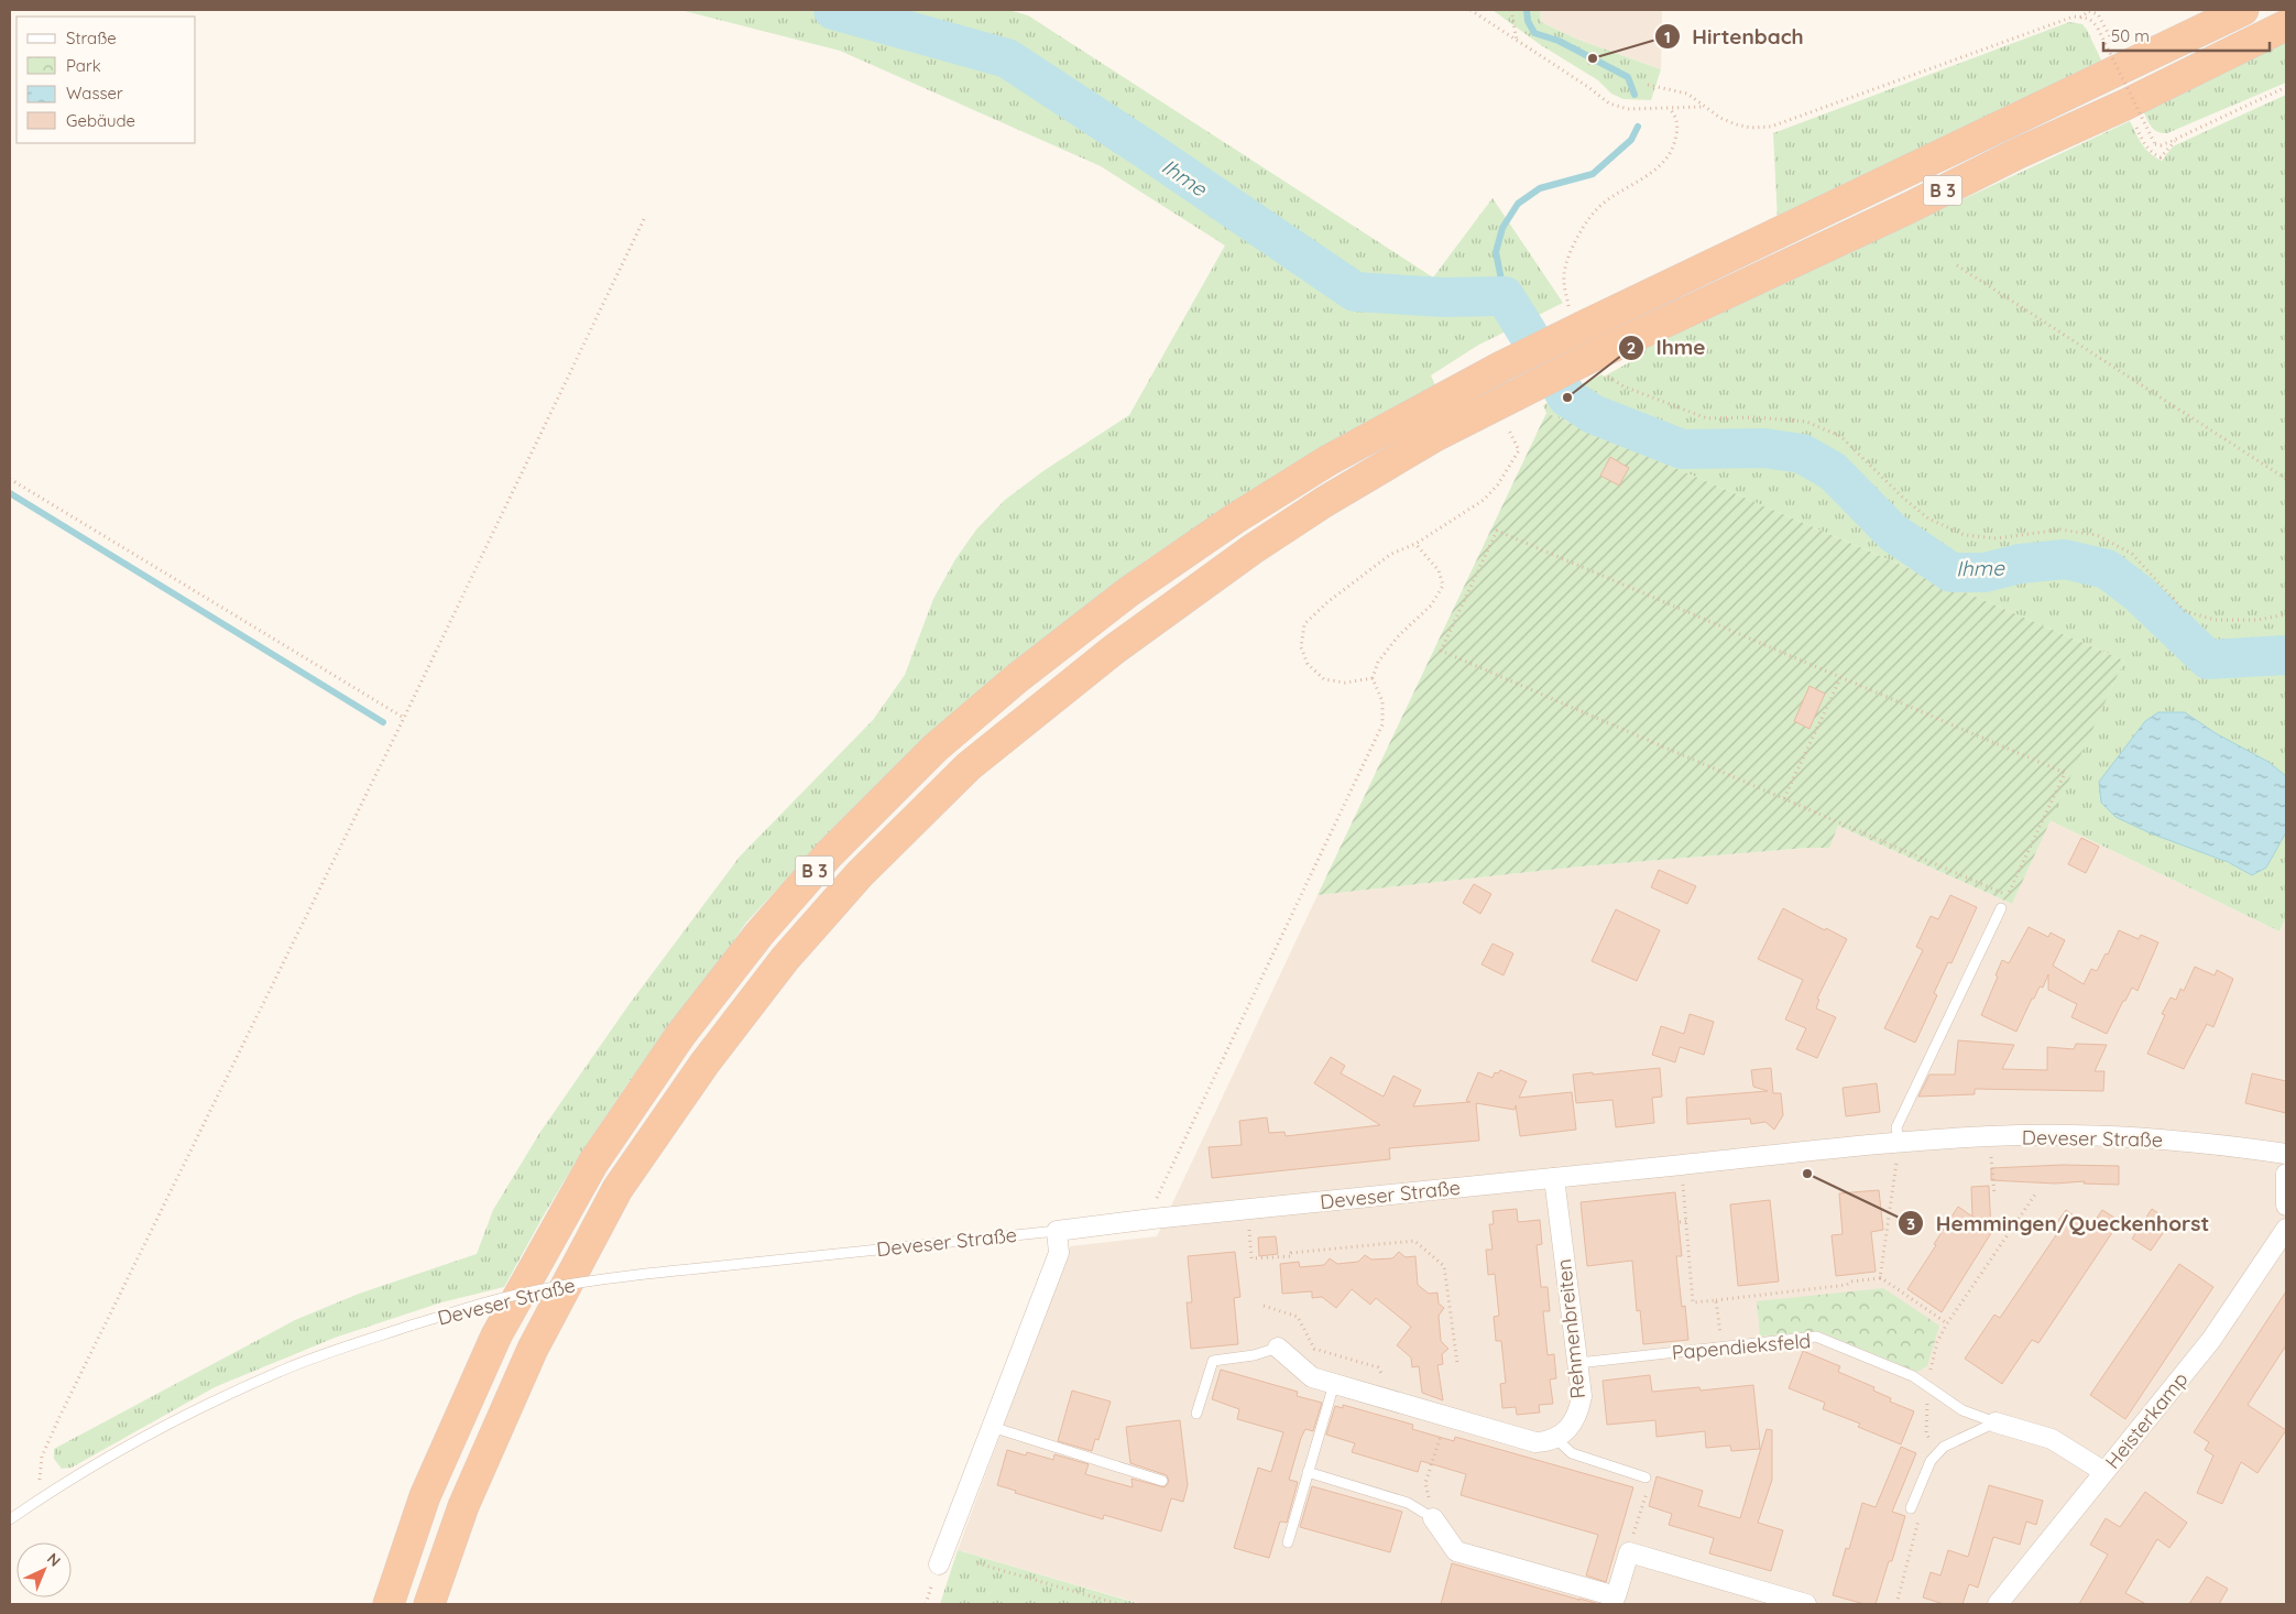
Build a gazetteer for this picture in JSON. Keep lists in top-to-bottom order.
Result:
{
  "streets": {
    "highway": ["B 3"],
    "street": [
      "Deveser Straße",
      "Rehmenbreiten",
      "Papendieksfeld",
      "Heisterkamp"
    ]
  },
  "crossings": [
    ["Deveser Straße", "Rehmenbreiten"],
    ["Rehmenbreiten", "Papendieksfeld"],
    ["Papendieksfeld", "Heisterkamp"]
  ],
  "water": ["Ihme"],
  "places": ["Hirtenbach", "Ihme", "Hemmingen/Queckenhorst"],
  "legend": [
    "Straße",
    "Park",
    "Wasser",
    "Gebäude"
  ],
  "scale_bar": "50 m",
  "north": "top right"
}
